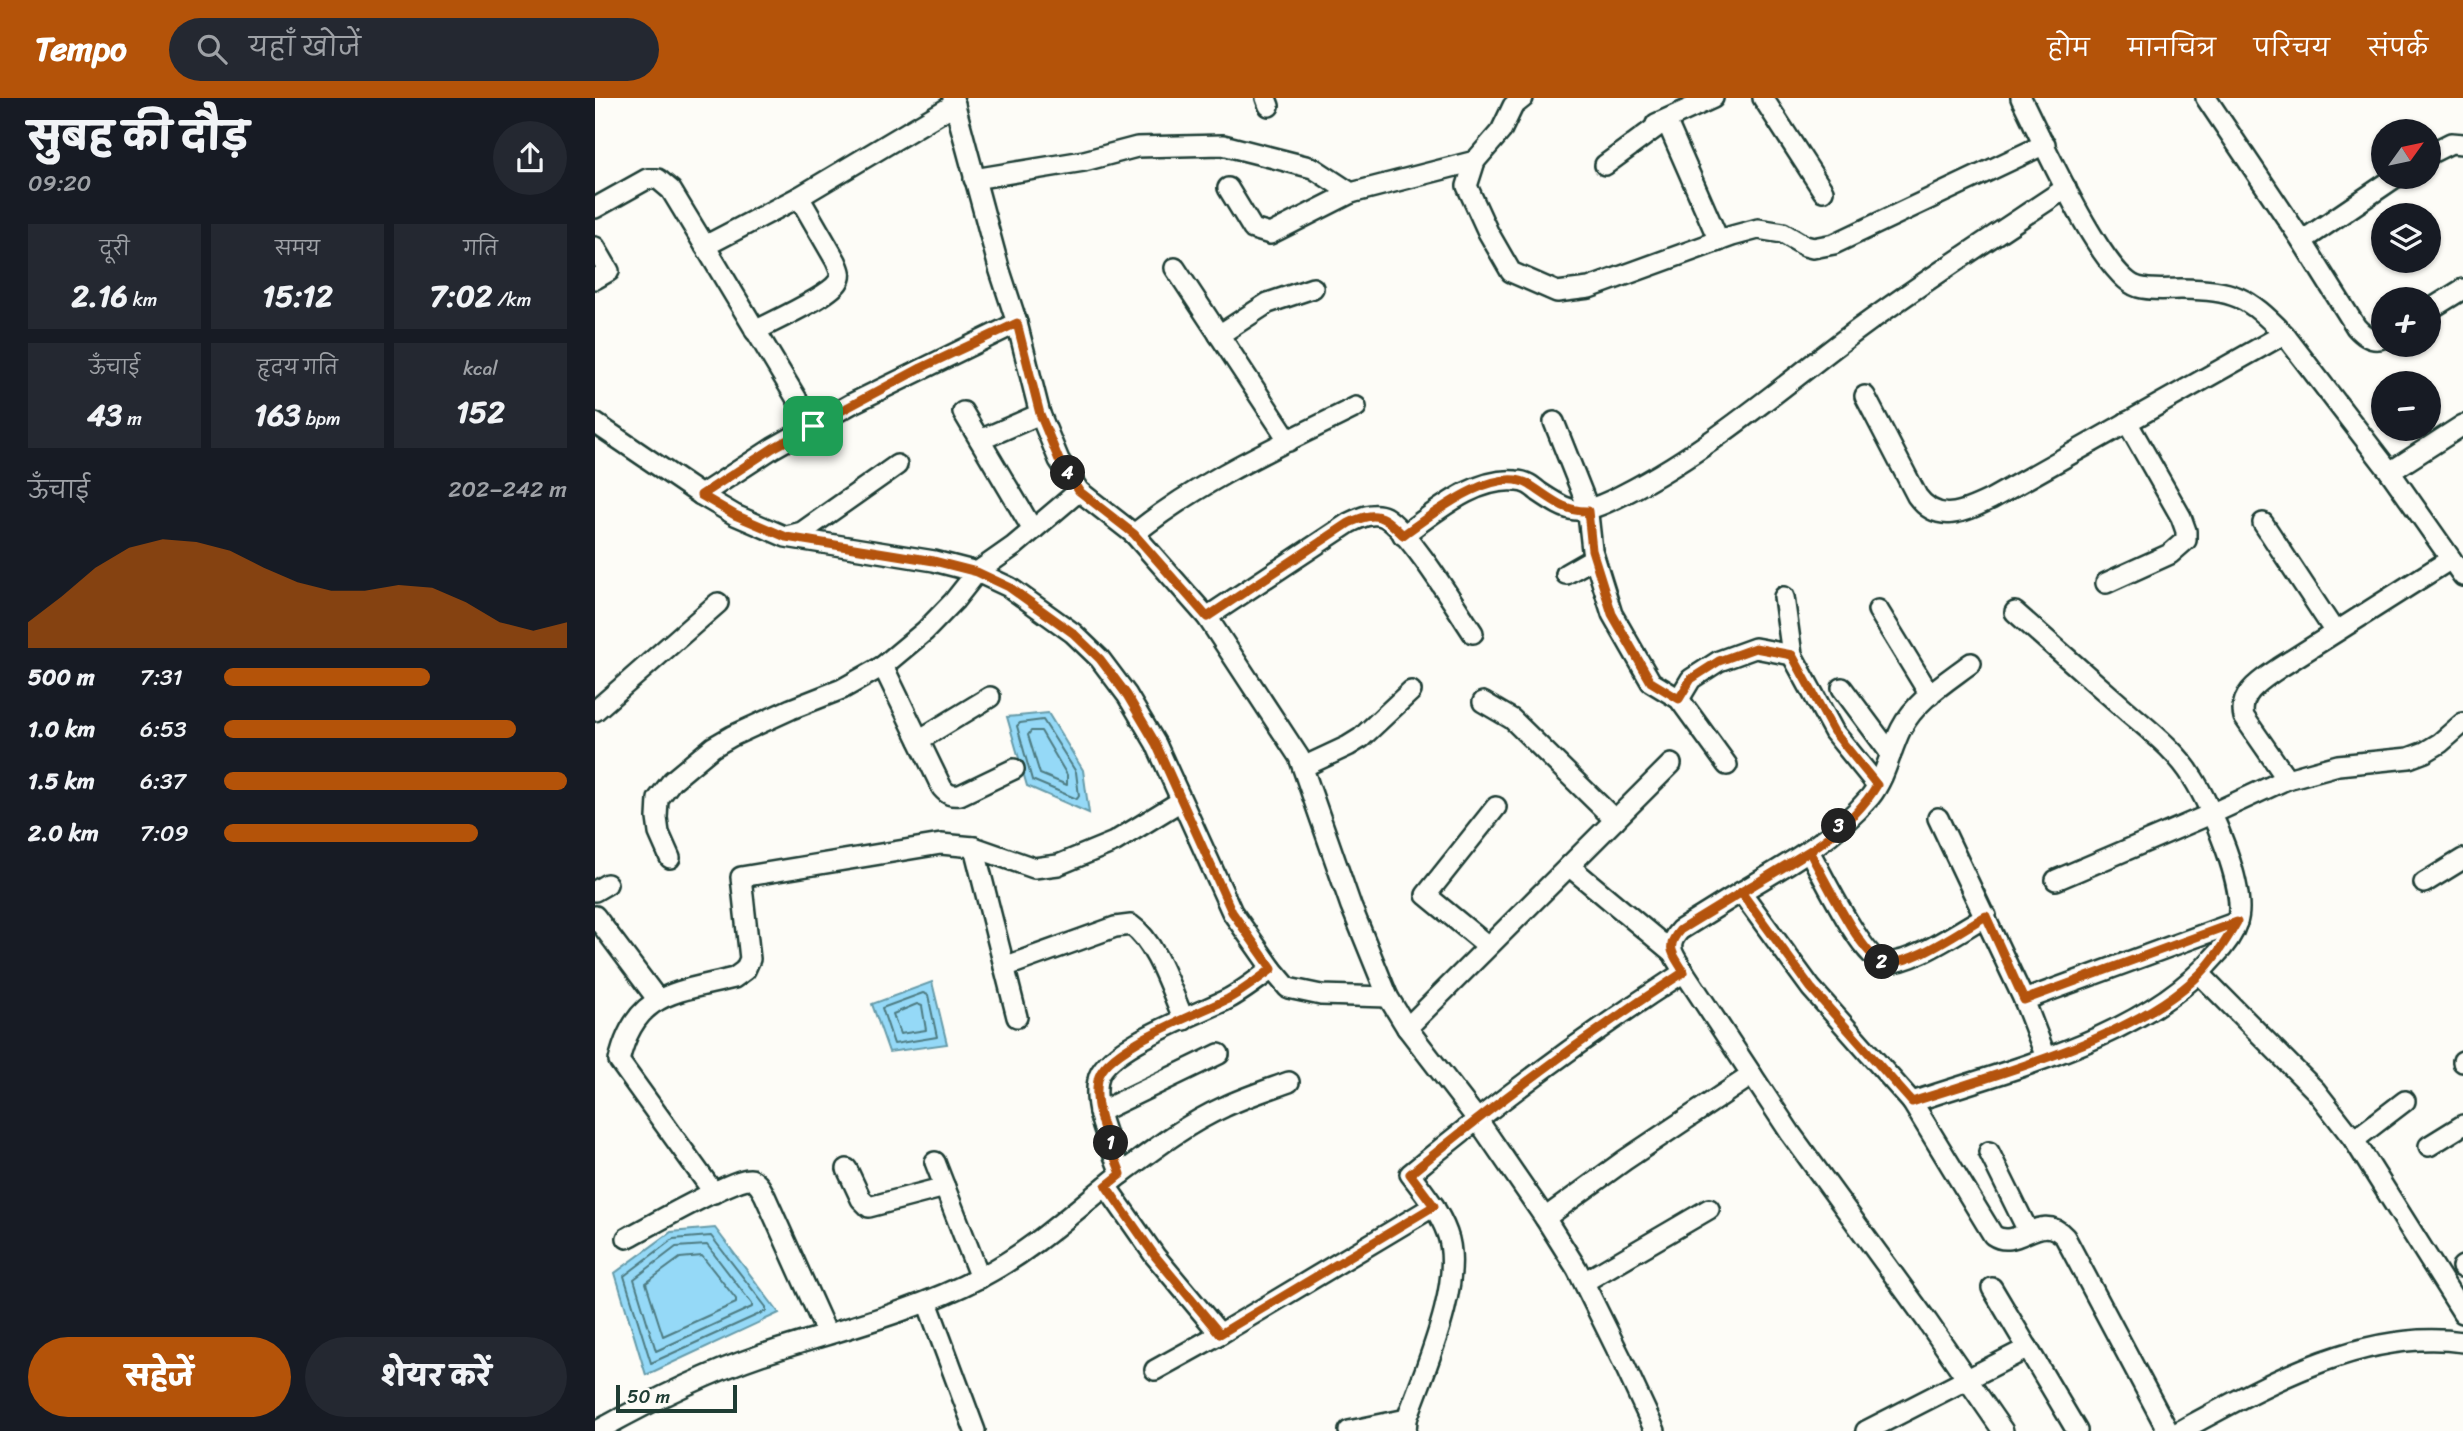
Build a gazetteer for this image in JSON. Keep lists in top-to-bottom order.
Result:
{
  "scale_bar": "50 m",
  "north": "top right",
  "page": {
    "header": "Tempo",
    "search": "यहाँ खोजें",
    "nav": [
      "होम",
      "मानचित्र",
      "परिचय",
      "संपर्क"
    ],
    "heading": ["सुबह की दौड़", "09:20"],
    "map_buttons": ["+", "−"],
    "stats": [
      ["दूरी", "2.16 km"],
      ["समय", "15:12"],
      ["गति", "7:02 /km"],
      ["ऊँचाई", "43 m"],
      ["हृदय गति", "163 bpm"],
      ["kcal", "152"]
    ],
    "chart": ["ऊँचाई", "202–242 m"],
    "pins": [
      "4",
      "3",
      "2",
      "1"
    ],
    "list": [
      {
        "name": "500 m",
        "note": "7:31"
      },
      {
        "name": "1.0 km",
        "note": "6:53"
      },
      {
        "name": "1.5 km",
        "note": "6:37"
      },
      {
        "name": "2.0 km",
        "note": "7:09"
      }
    ],
    "buttons": ["सहेजें", "शेयर करें"],
    "scale": "50 m"
  }
}
